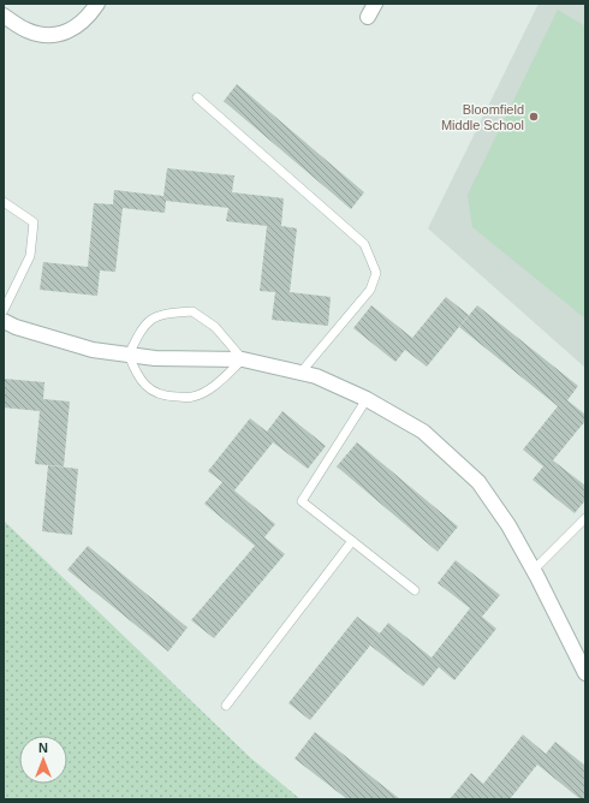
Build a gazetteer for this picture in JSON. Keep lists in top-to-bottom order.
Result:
{
  "places": ["Bloomfield Middle School"],
  "north": "top"
}
